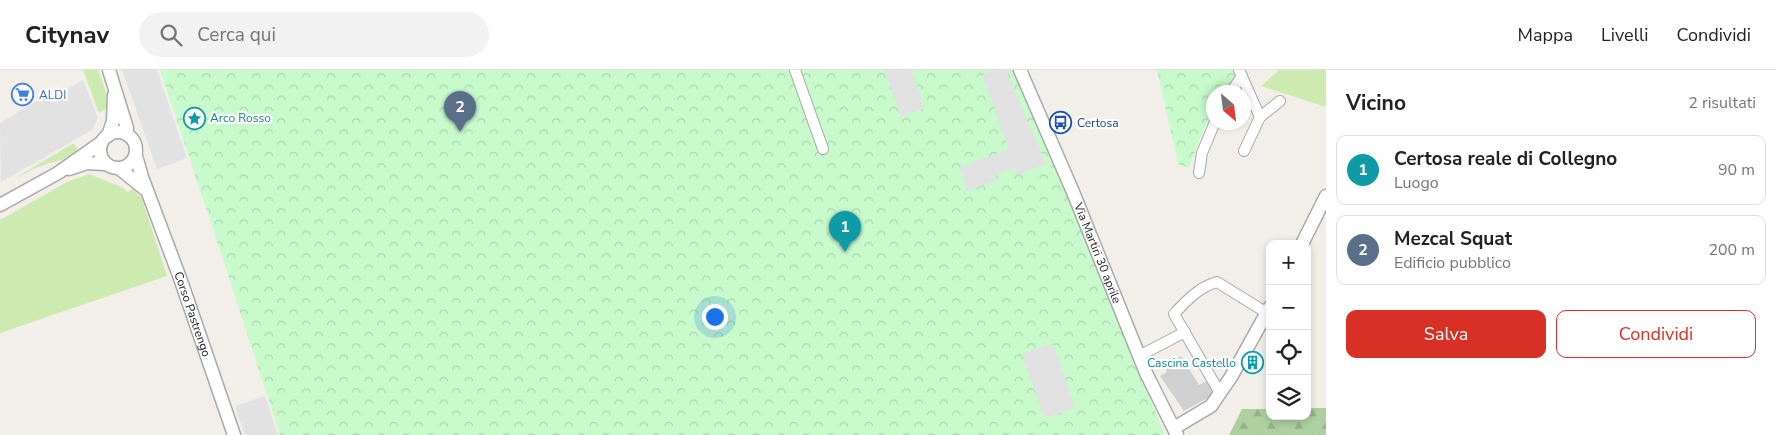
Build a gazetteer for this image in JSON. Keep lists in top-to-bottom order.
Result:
{
  "streets": {
    "street": ["Via Martiri 30 aprile", "Corso Pastrengo"]
  },
  "places": {
    "supermarket": ["ALDI"],
    "place": ["Arco Rosso"],
    "bus stop": ["Certosa"],
    "building": ["Cascina Castello"]
  },
  "north": "bottom right",
  "page": {
    "header": "Citynav",
    "search": "Cerca qui",
    "nav": ["Mappa", "Livelli", "Condividi"],
    "heading": ["Vicino", "2 risultati"],
    "pins": ["2", "1"],
    "list": [
      {
        "mark": "1",
        "name": "Certosa reale di Collegno",
        "note": "Luogo",
        "value": "90 m"
      },
      {
        "mark": "2",
        "name": "Mezcal Squat",
        "note": "Edificio pubblico",
        "value": "200 m"
      }
    ],
    "map_buttons": ["+", "−"],
    "buttons": ["Salva", "Condividi"]
  }
}
